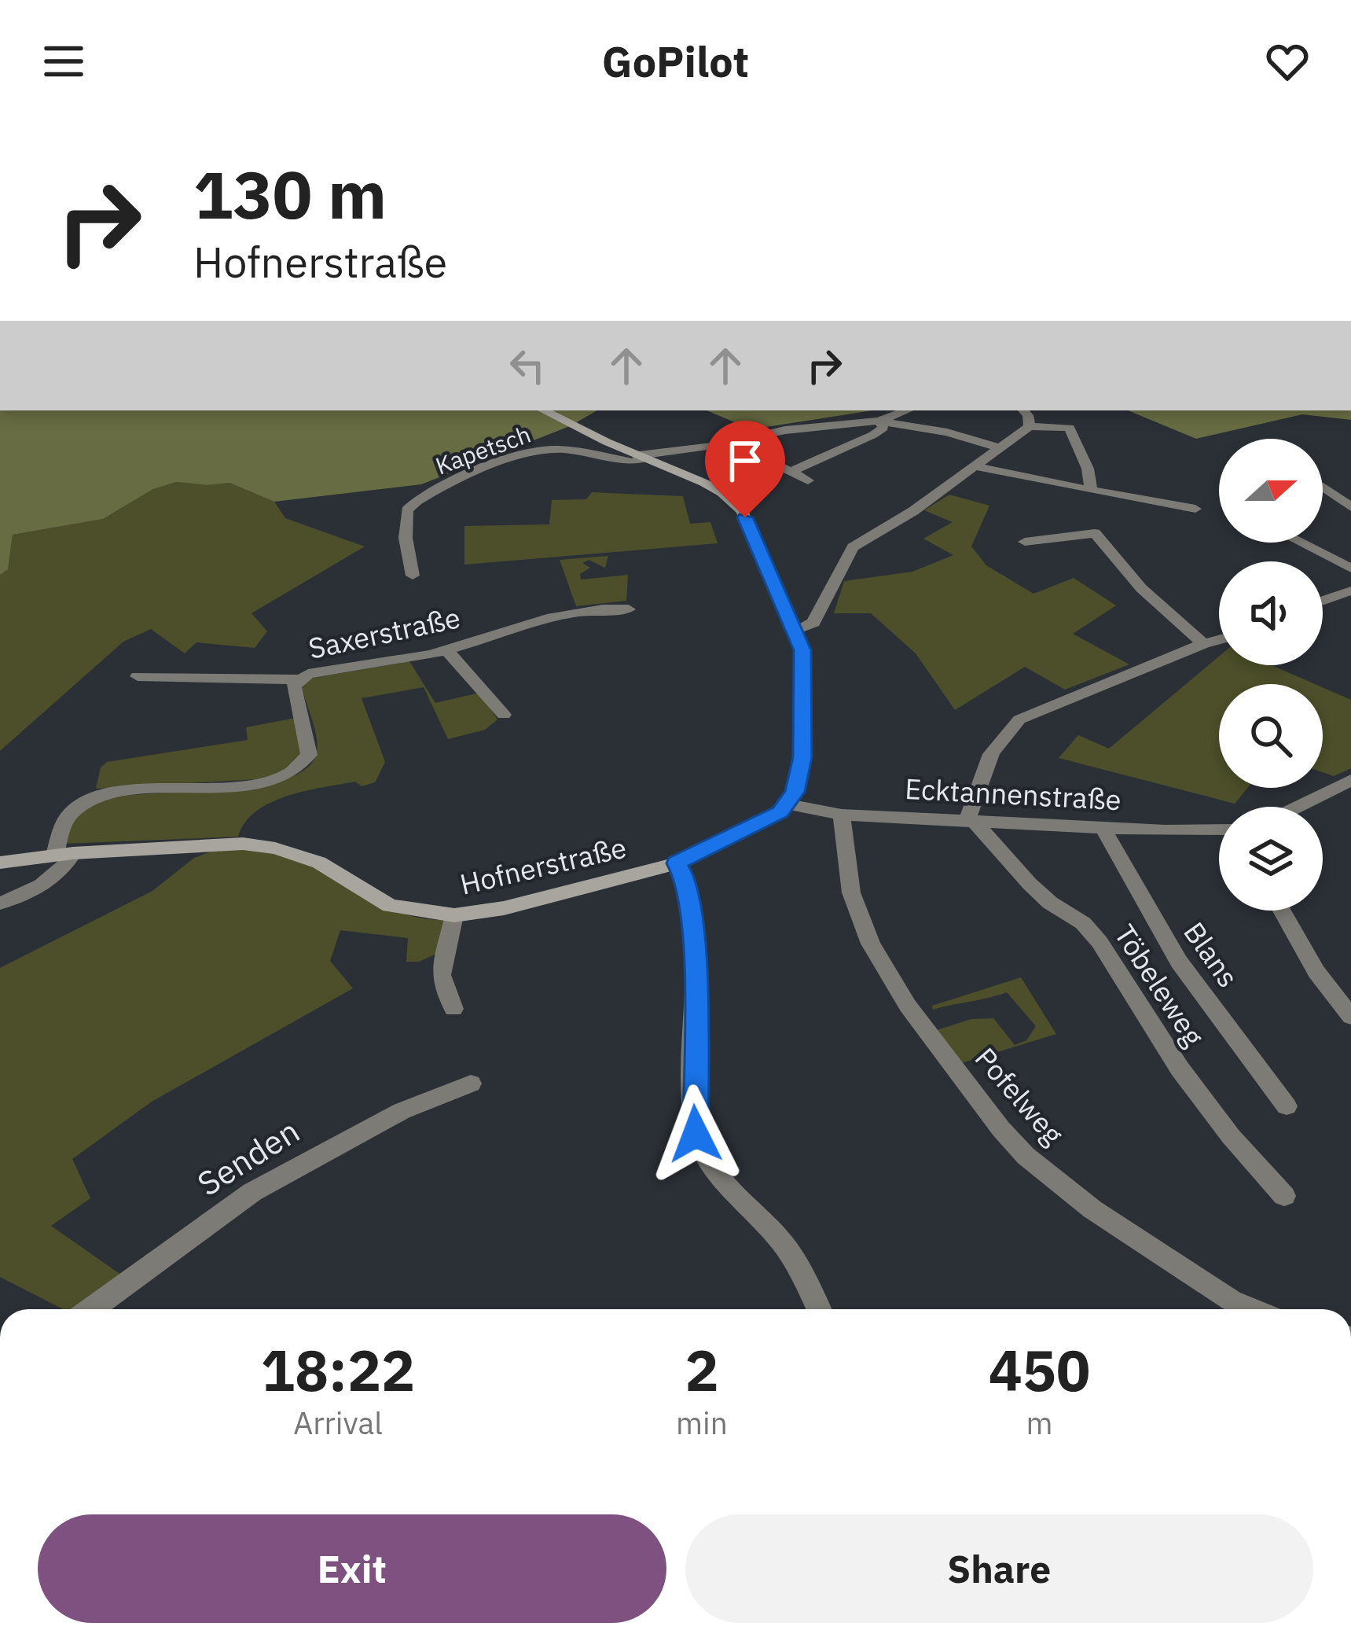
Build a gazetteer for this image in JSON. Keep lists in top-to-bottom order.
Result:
{
  "streets": {
    "main road": ["Hofnerstraße"],
    "street": [
      "Kapetsch",
      "Saxerstraße",
      "Ecktannenstraße",
      "Blans",
      "Töbeleweg",
      "Pofelweg",
      "Senden"
    ]
  },
  "crossings": [
    ["Saxerstraße", "Hofnerstraße"],
    ["Ecktannenstraße", "Hofnerstraße"],
    ["Ecktannenstraße", "Blans"],
    ["Ecktannenstraße", "Töbeleweg"],
    ["Ecktannenstraße", "Pofelweg"]
  ],
  "north": "right",
  "page": {
    "header": "GoPilot",
    "turn": ["130 m", "Hofnerstraße"],
    "eta": [
      "18:22",
      "Arrival",
      "2",
      "min",
      "450",
      "m"
    ],
    "buttons": ["Exit", "Share"]
  }
}
